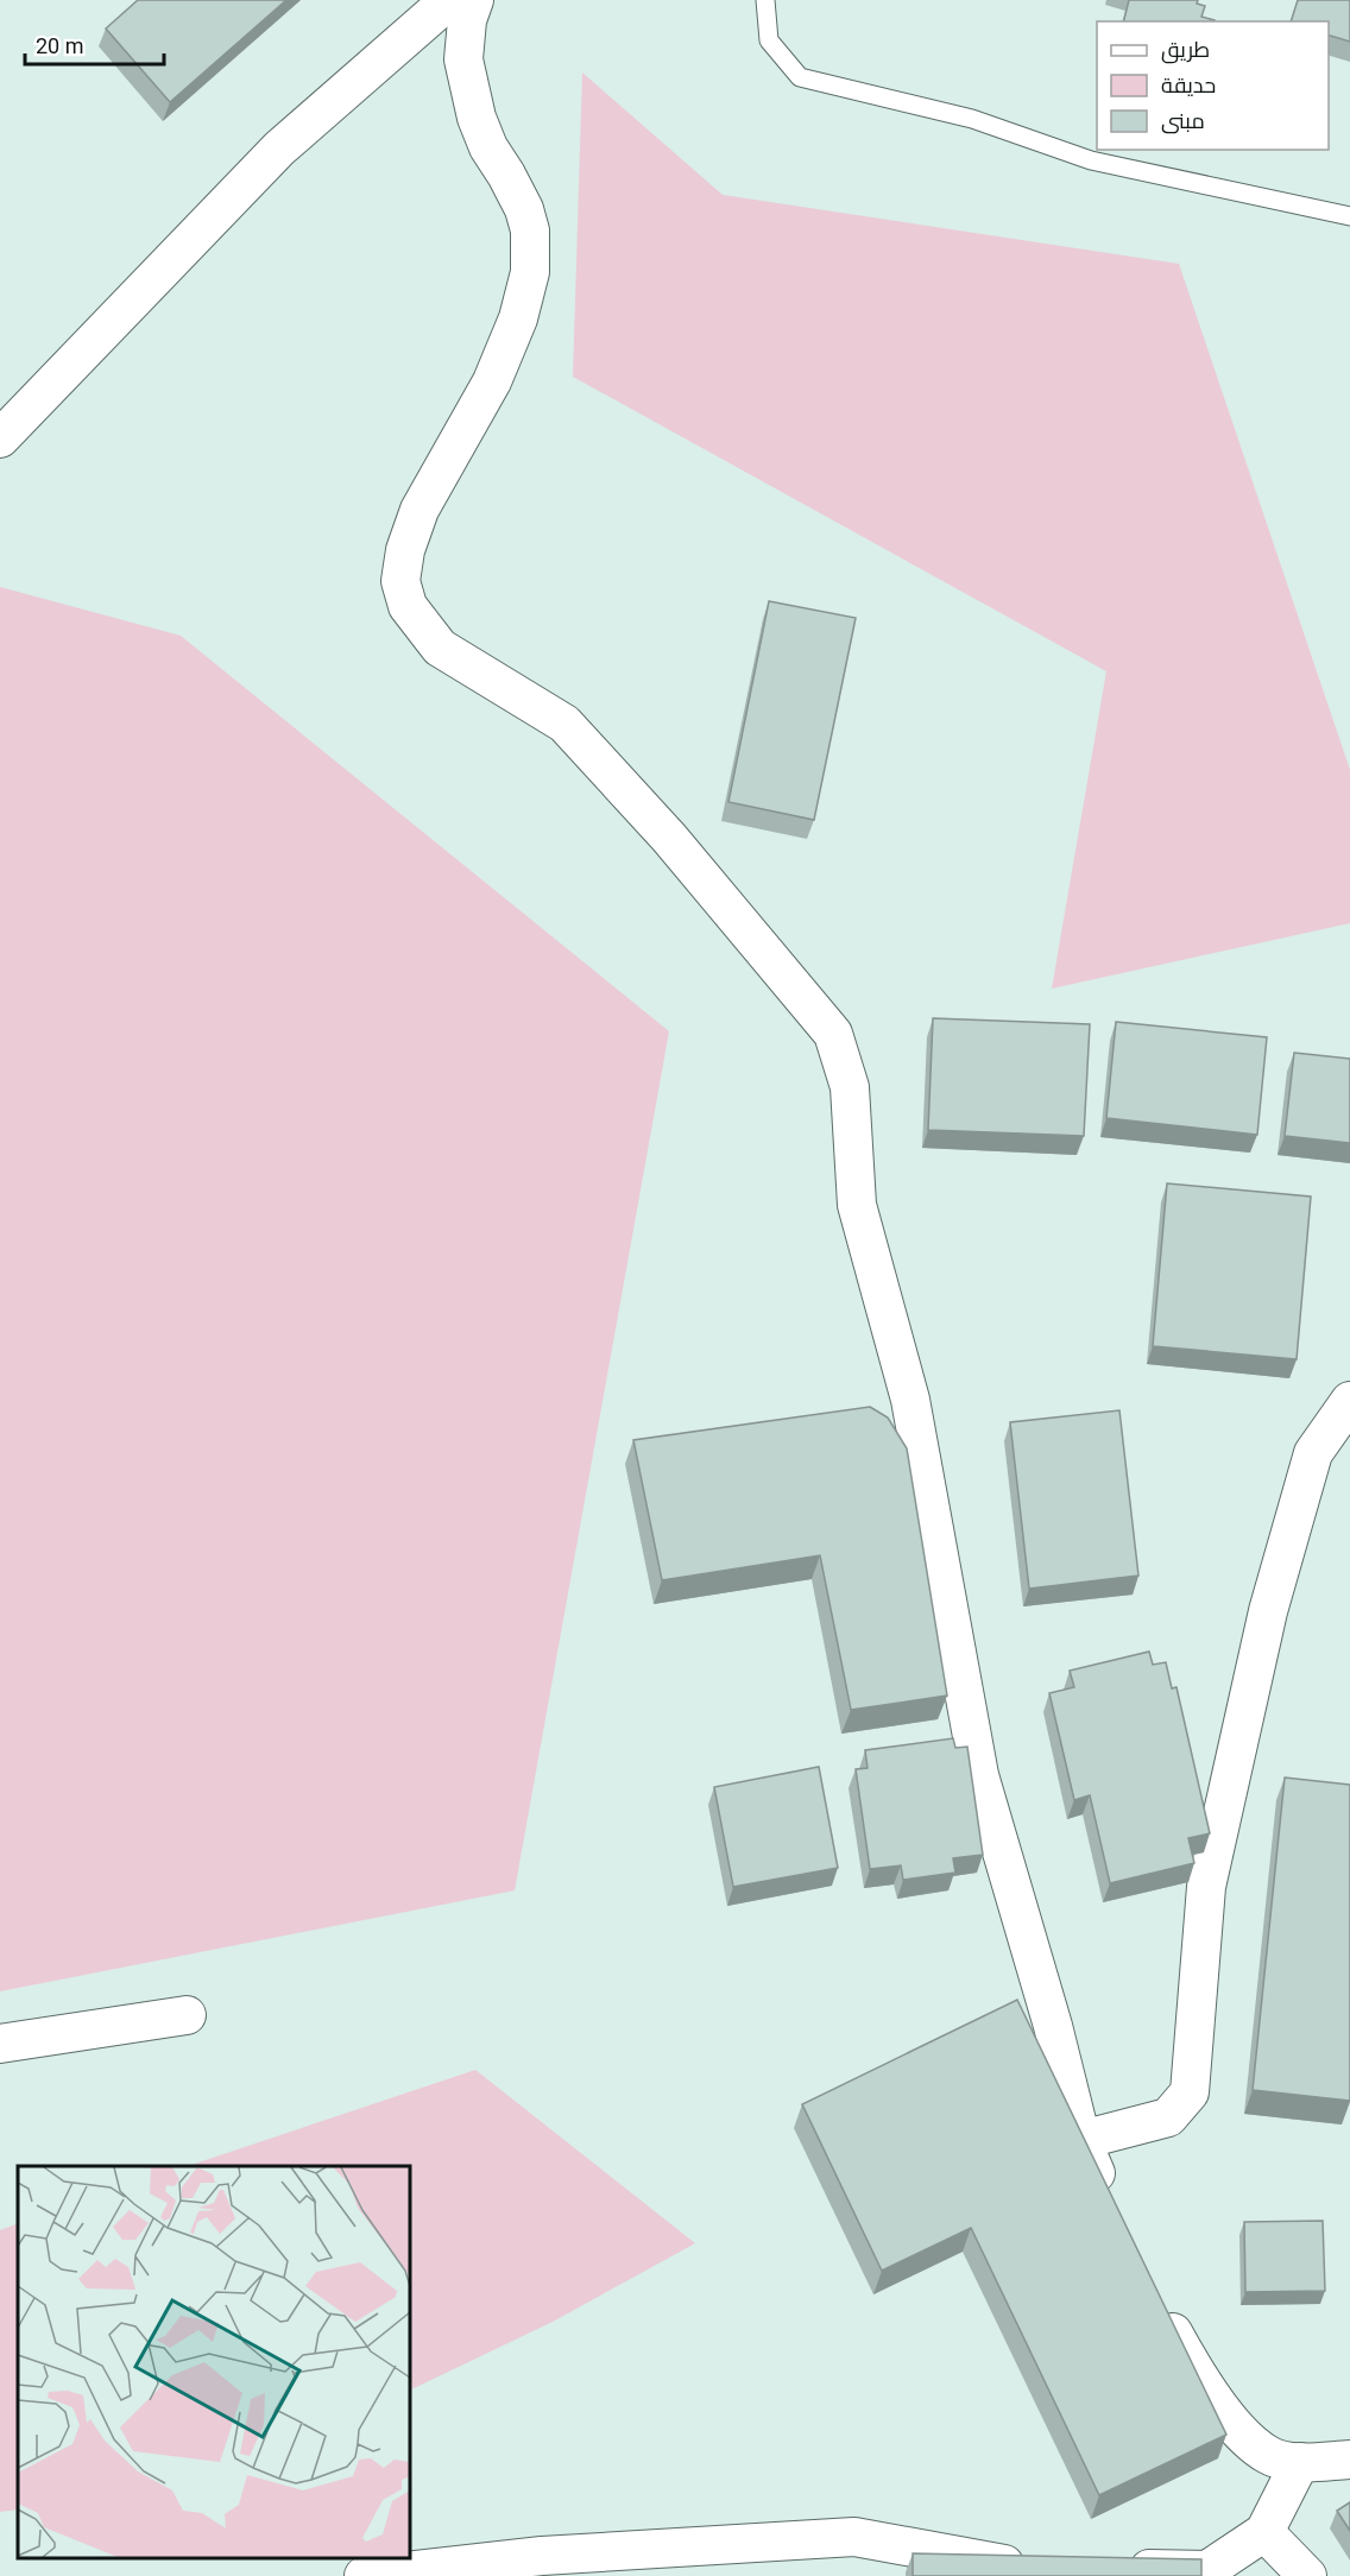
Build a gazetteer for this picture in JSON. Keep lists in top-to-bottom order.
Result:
{
  "legend": ["طريق", "حديقة", "مبنى"],
  "scale_bar": "20 m"
}
